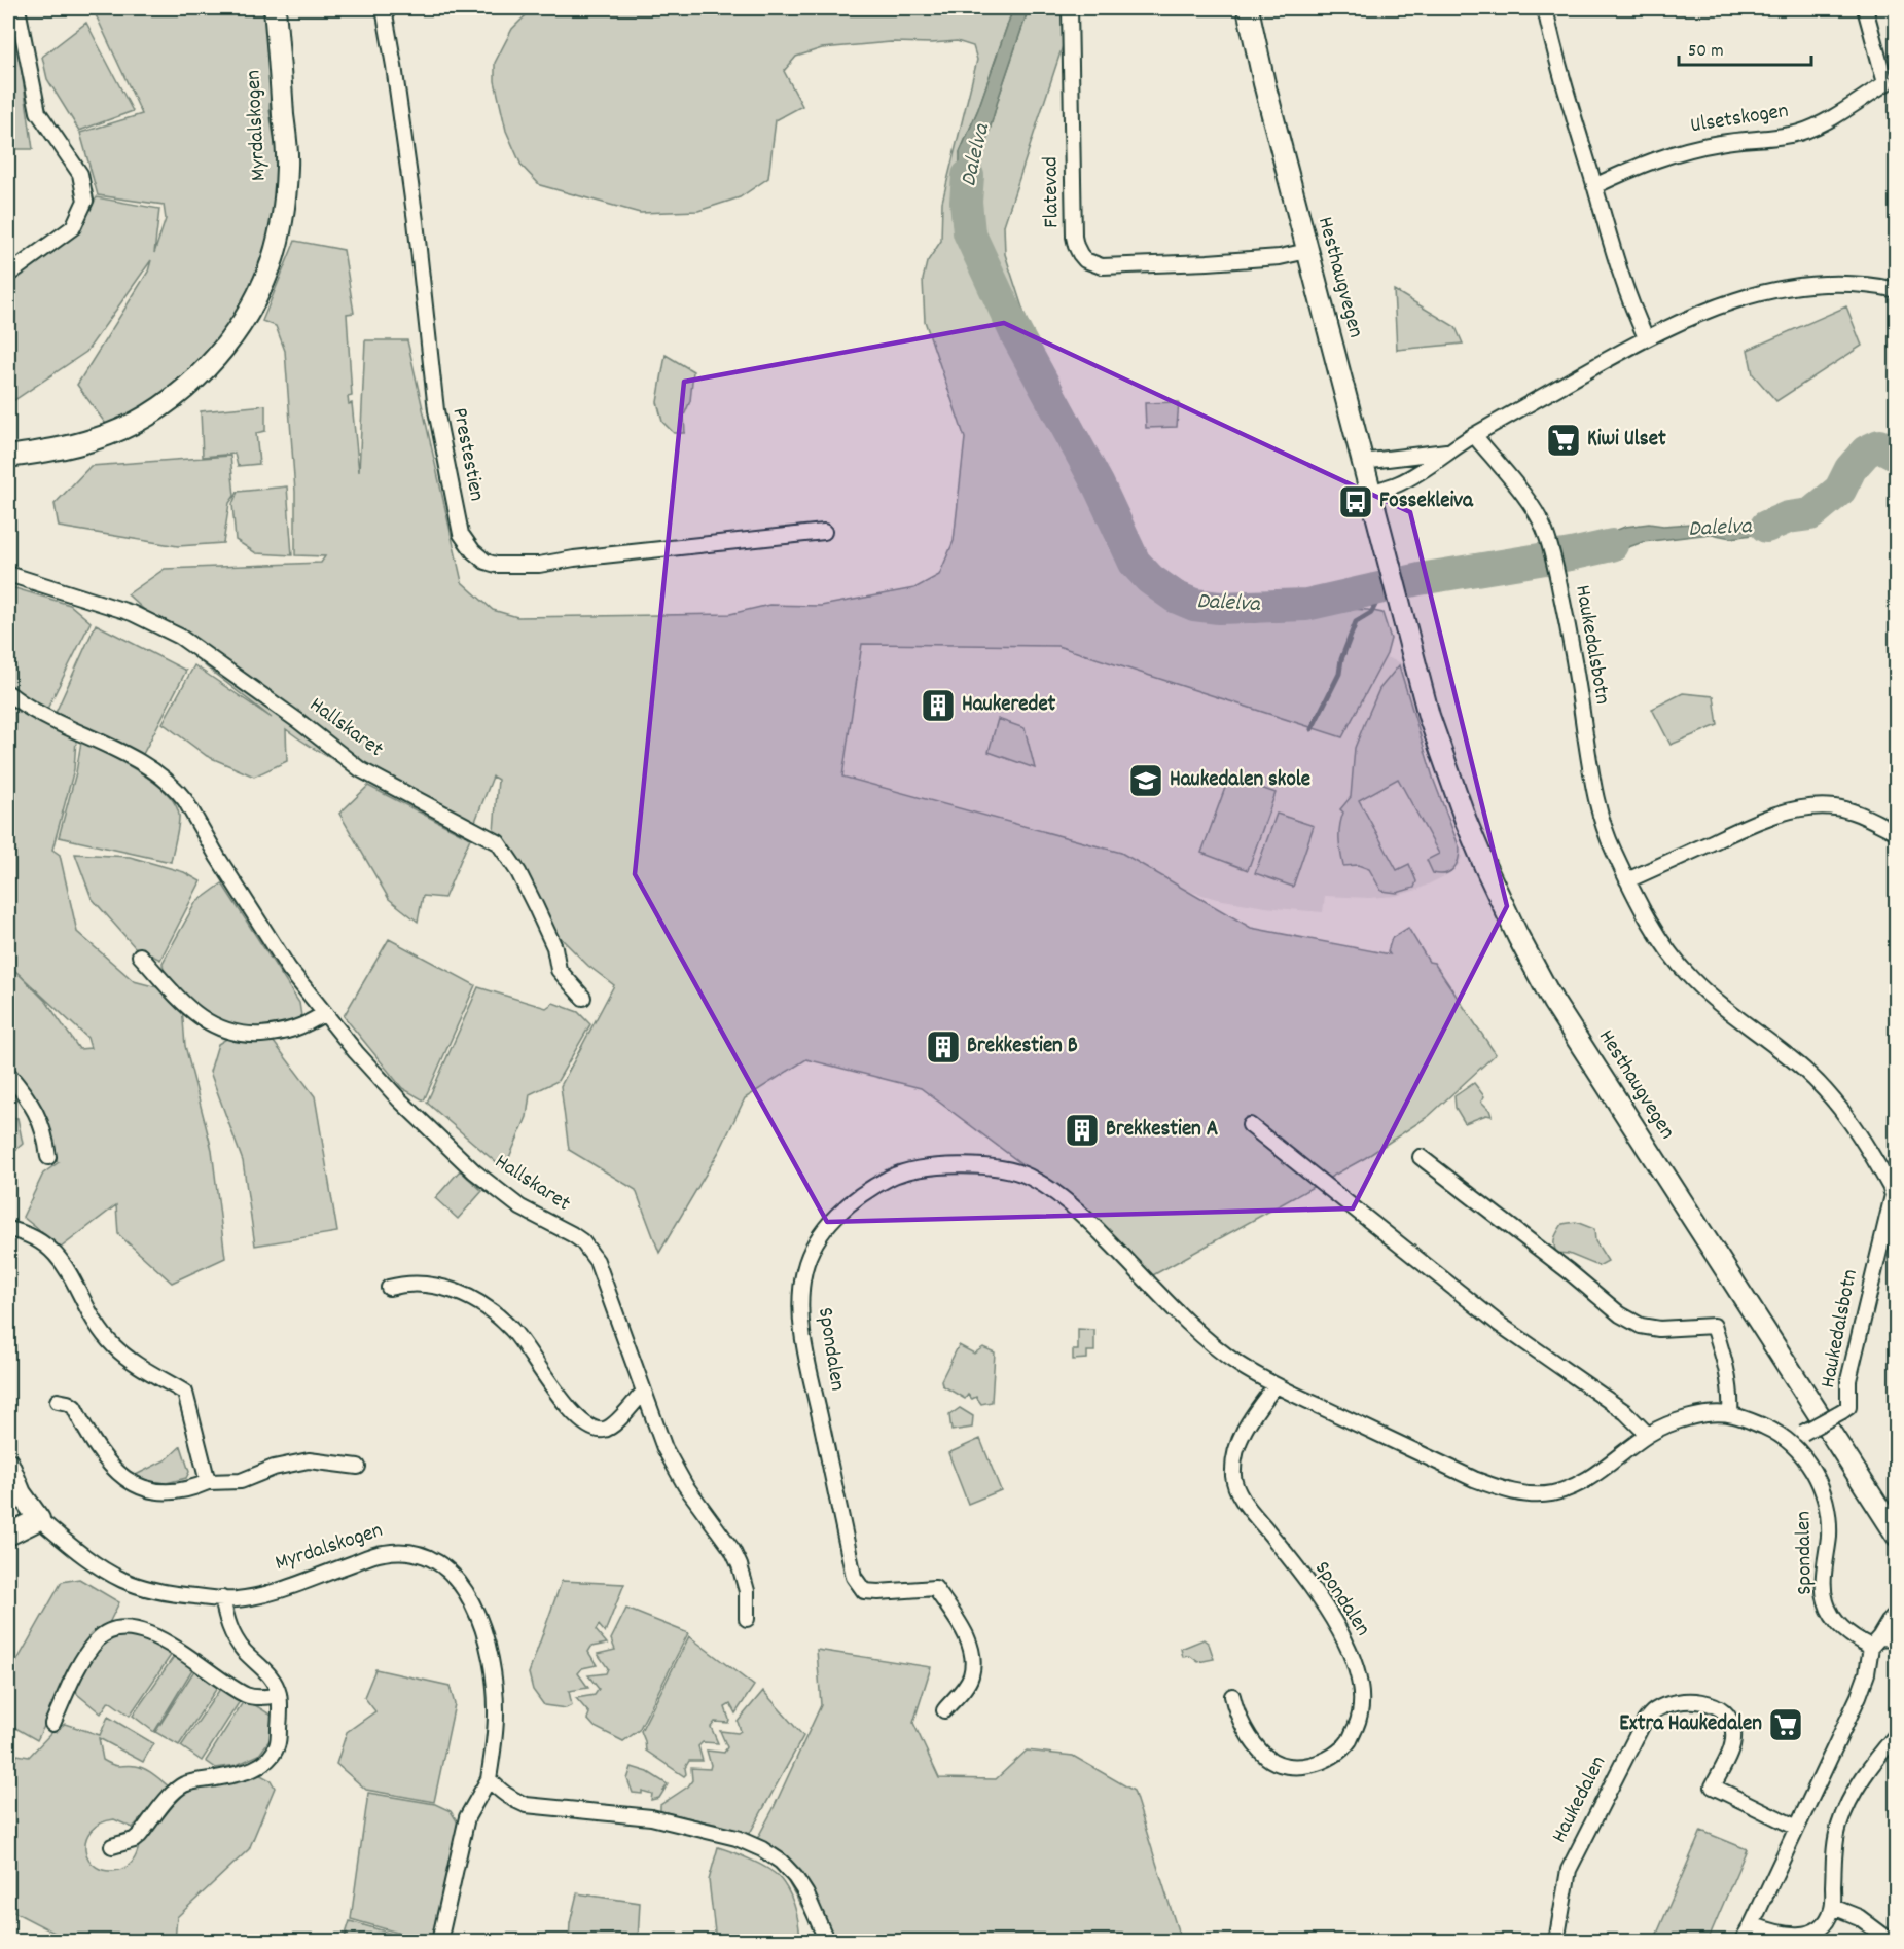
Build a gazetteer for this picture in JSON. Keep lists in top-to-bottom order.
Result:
{
  "streets": {
    "main road": ["Myrdalskogen", "Hesthaugvegen"],
    "street": [
      "Ulsetskogen",
      "Flatevad",
      "Prestestien",
      "Haukedalsbotn",
      "Hallskaret",
      "Spondalen",
      "Haukedalen"
    ]
  },
  "crossings": [
    ["Flatevad", "Hesthaugvegen"],
    ["Haukedalsbotn", "Spondalen"]
  ],
  "water": ["Dalelva"],
  "places": {
    "supermarket": ["Kiwi Ulset", "Extra Haukedalen"],
    "bus stop": ["Fossekleiva"],
    "building": ["Haukeredet", "Brekkestien B", "Brekkestien A"],
    "school or university": ["Haukedalen skole"]
  },
  "scale_bar": "50 m"
}
